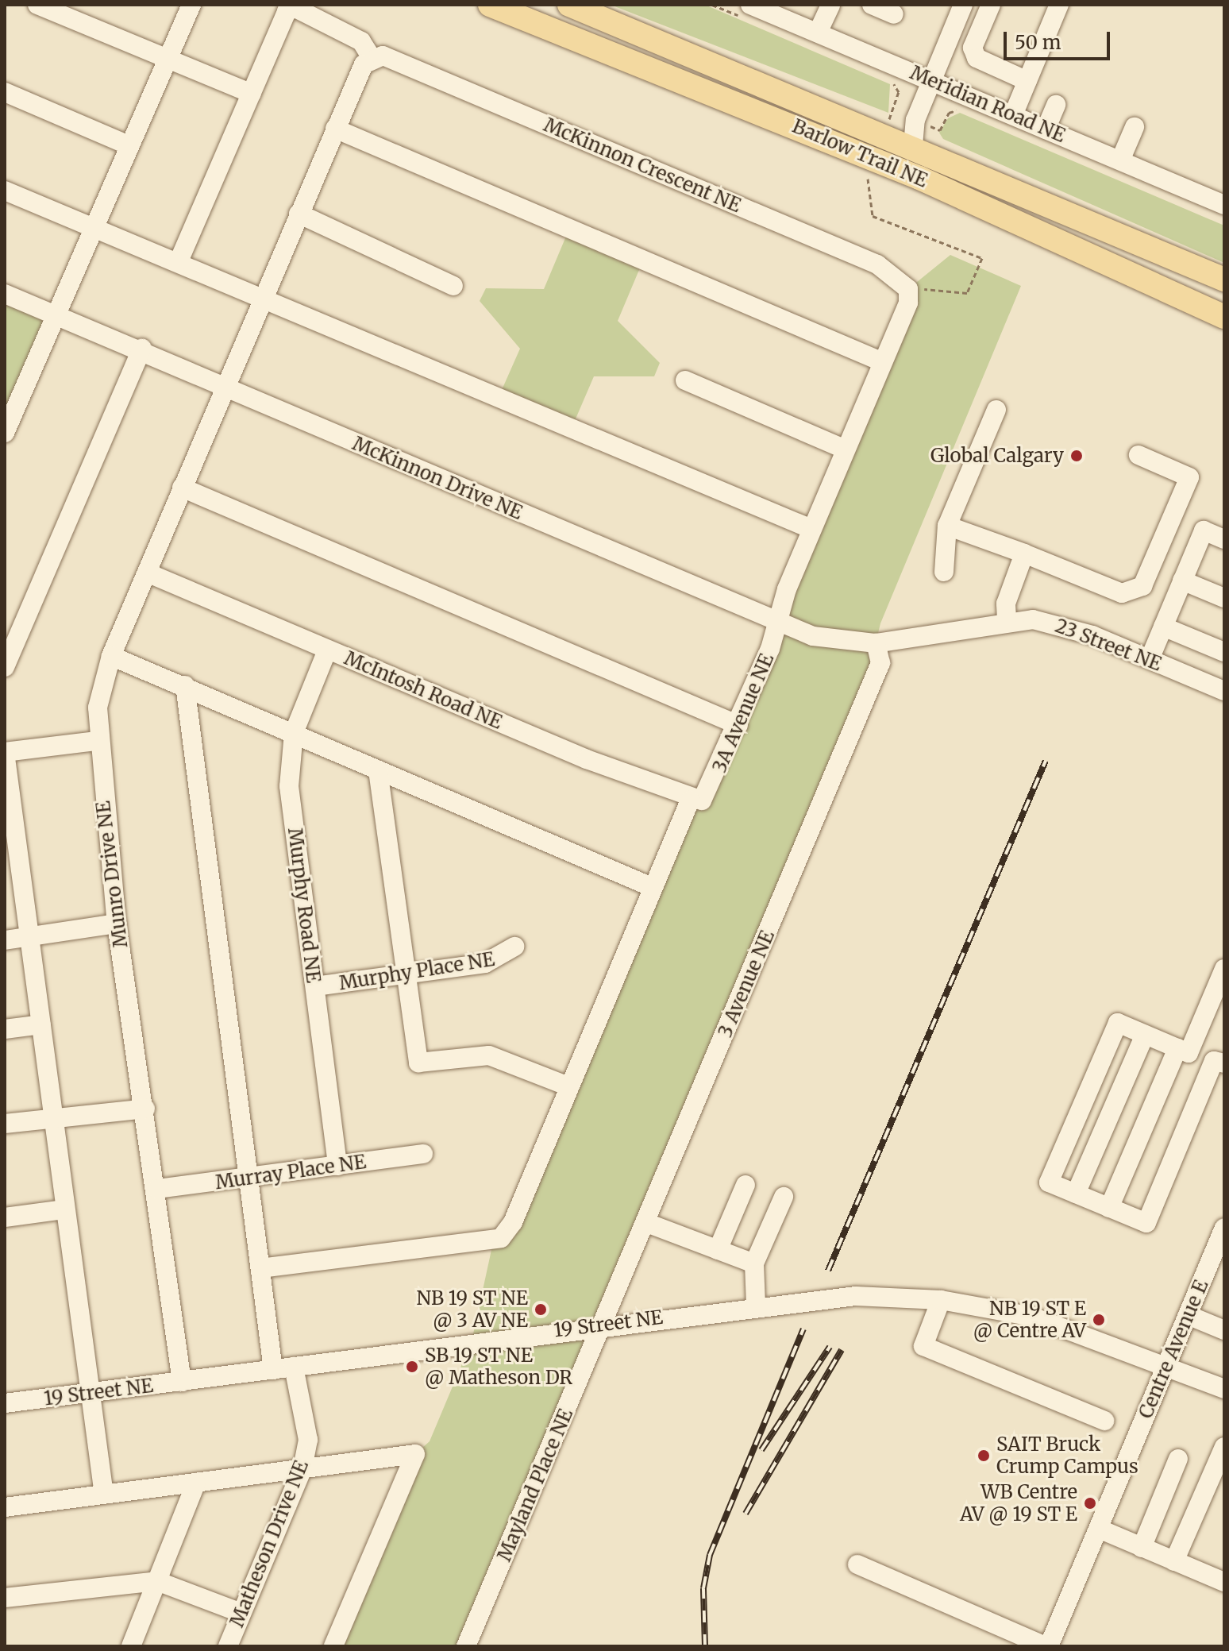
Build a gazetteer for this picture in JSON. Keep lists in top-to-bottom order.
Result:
{
  "streets": {
    "main road": ["Barlow Trail NE"],
    "street": [
      "Meridian Road NE",
      "McKinnon Crescent NE",
      "McKinnon Drive NE",
      "23 Street NE",
      "McIntosh Road NE",
      "3A Avenue NE",
      "Munro Drive NE",
      "Murphy Road NE",
      "Murphy Place NE",
      "3 Avenue NE",
      "Murray Place NE",
      "19 Street NE",
      "Centre Avenue E",
      "Mayland Place NE",
      "Matheson Drive NE"
    ]
  },
  "crossings": [
    ["McKinnon Drive NE", "23 Street NE"],
    ["McKinnon Drive NE", "3A Avenue NE"],
    ["McKinnon Drive NE", "Munro Drive NE"],
    ["McKinnon Drive NE", "3 Avenue NE"],
    ["23 Street NE", "3 Avenue NE"],
    ["McIntosh Road NE", "3A Avenue NE"],
    ["McIntosh Road NE", "Munro Drive NE"],
    ["McIntosh Road NE", "Murphy Road NE"],
    ["Munro Drive NE", "Murray Place NE"],
    ["Munro Drive NE", "19 Street NE"],
    ["Murphy Road NE", "Murphy Place NE"],
    ["Murphy Road NE", "Murray Place NE"],
    ["3 Avenue NE", "19 Street NE"],
    ["3 Avenue NE", "Mayland Place NE"],
    ["19 Street NE", "Centre Avenue E"],
    ["19 Street NE", "Mayland Place NE"],
    ["19 Street NE", "Matheson Drive NE"]
  ],
  "places": [
    "Global Calgary",
    "NB 19 ST NE @ 3 AV NE",
    "NB 19 ST E @ Centre AV",
    "SB 19 ST NE @ Matheson DR",
    "SAIT Bruck Crump Campus",
    "WB Centre AV @ 19 ST E"
  ],
  "scale_bar": "50 m"
}
